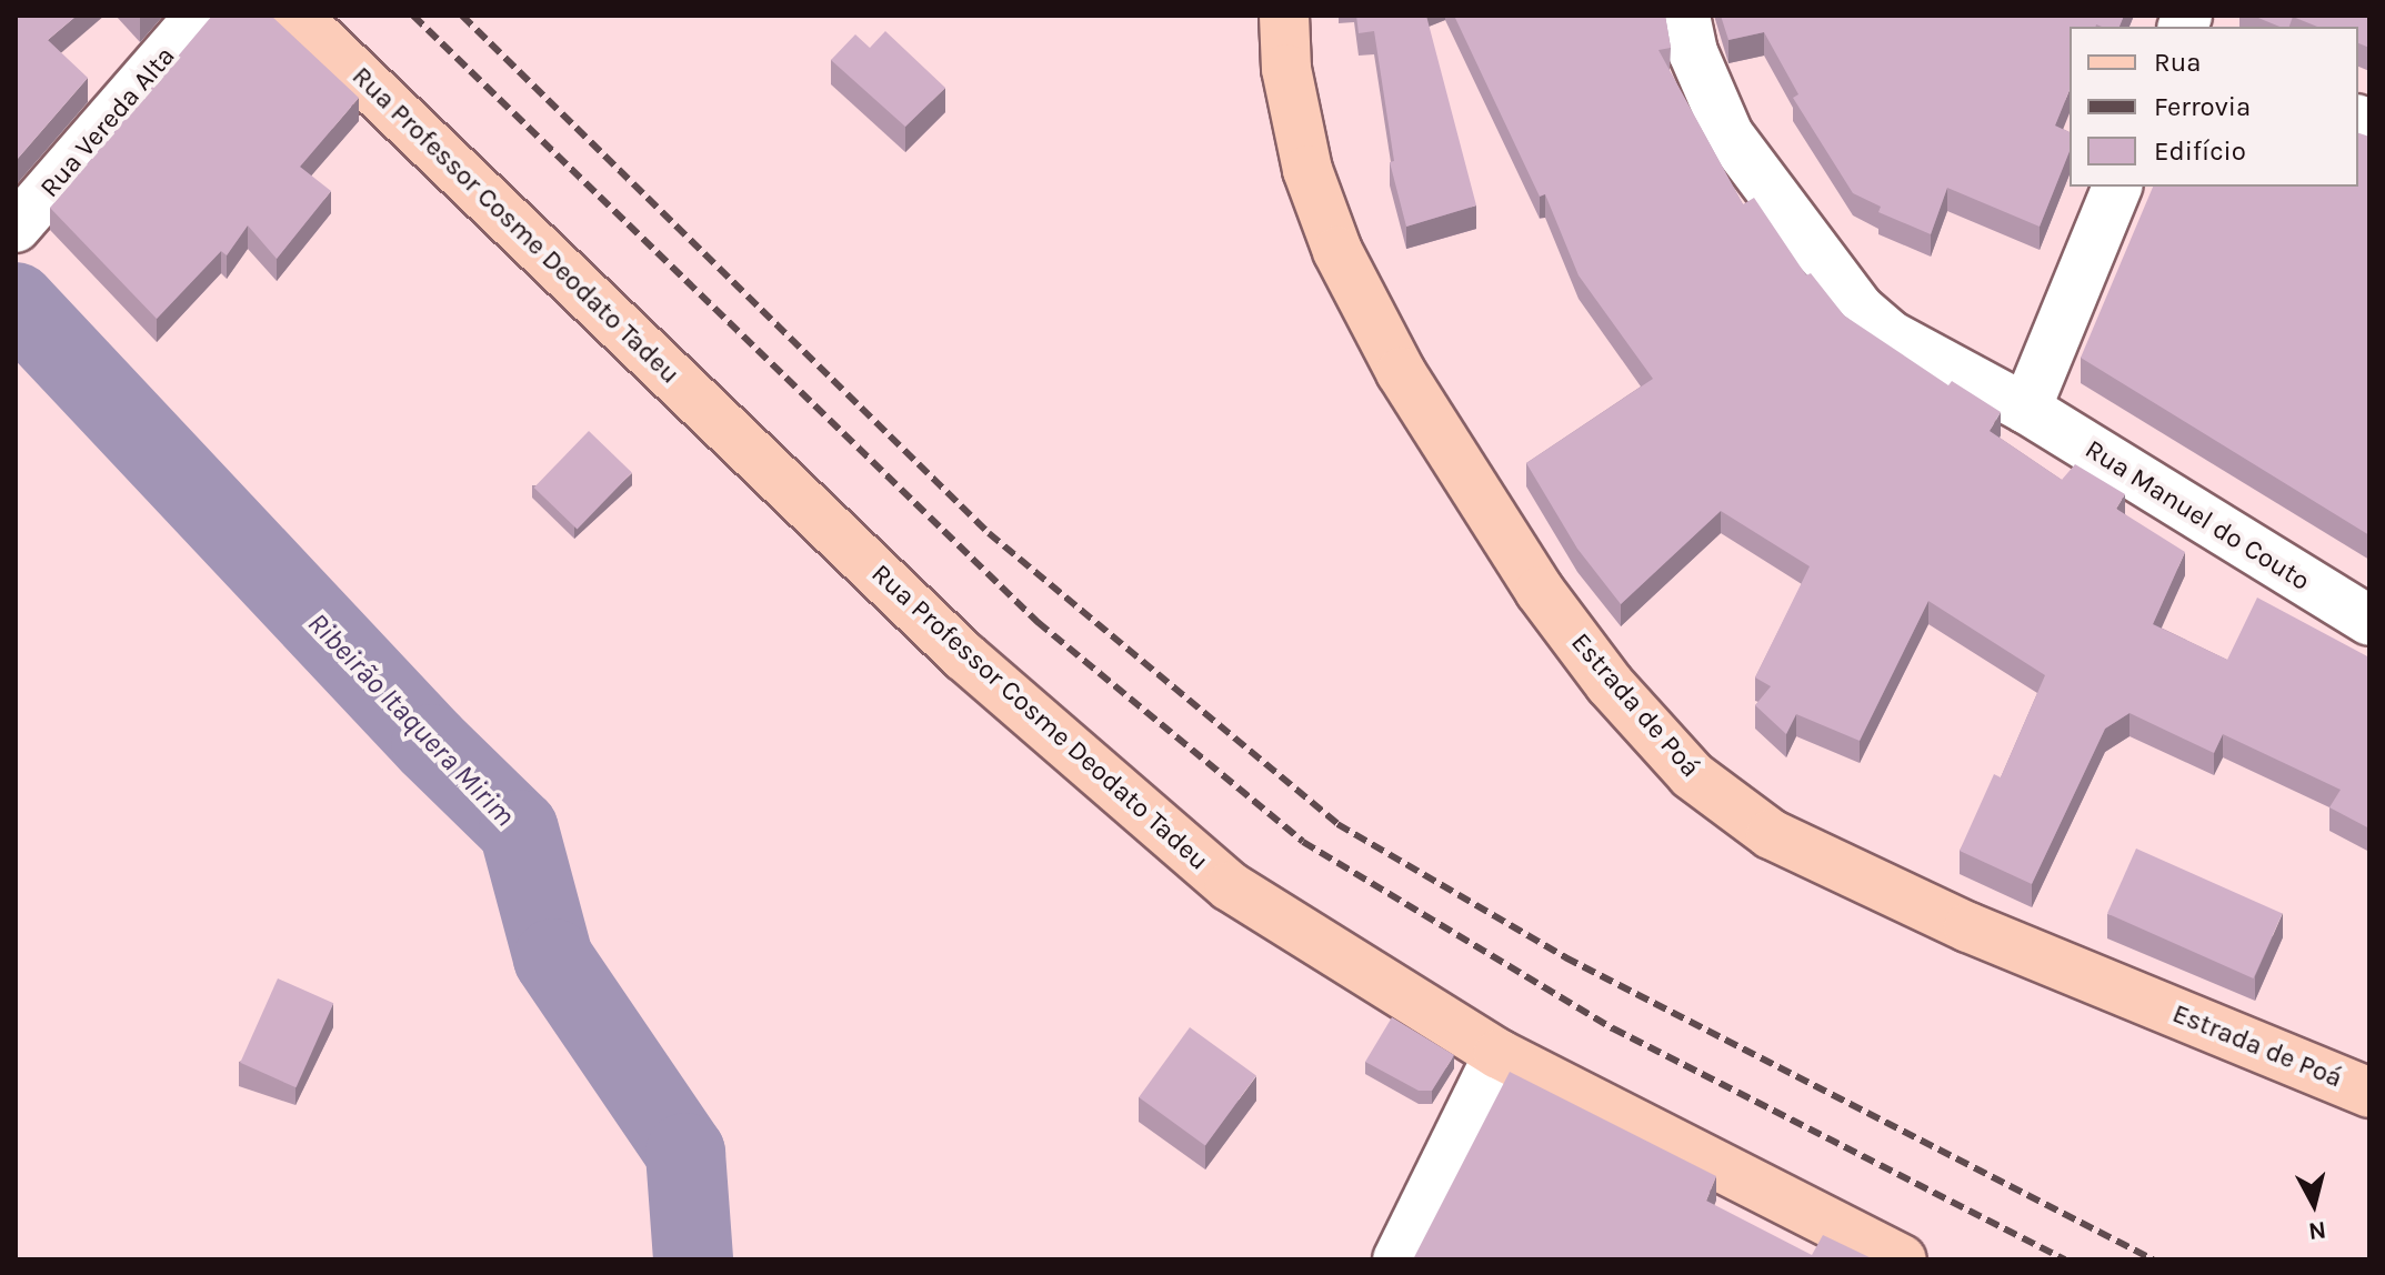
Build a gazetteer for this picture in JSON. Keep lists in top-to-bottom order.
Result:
{
  "streets": {
    "main road": ["Rua Professor Cosme Deodato Tadeu", "Estrada de Poá"],
    "street": ["Rua Vereda Alta", "Rua Manuel do Couto"]
  },
  "water": ["Ribeirão Itaquera Mirim"],
  "legend": ["Rua", "Ferrovia", "Edifício"],
  "north": "bottom"
}
